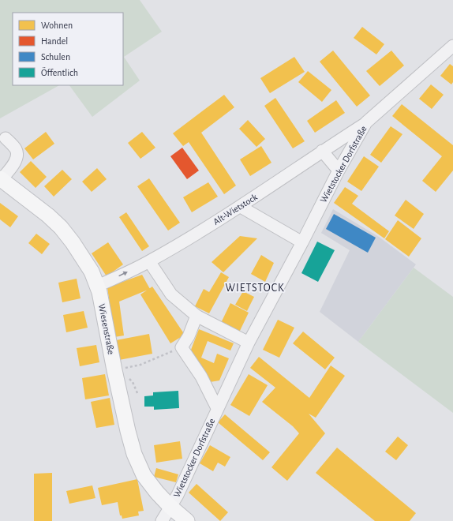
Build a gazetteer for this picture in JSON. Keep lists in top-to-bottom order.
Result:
{
  "streets": {
    "main road": ["Wiesenstraße"],
    "street": ["Wietstocker Dorfstraße", "Alt-Wietstock"]
  },
  "crossings": [
    ["Wietstocker Dorfstraße", "Alt-Wietstock"],
    ["Wietstocker Dorfstraße", "Wiesenstraße"],
    ["Alt-Wietstock", "Wiesenstraße"]
  ],
  "districts": ["WIETSTOCK"],
  "legend": [
    "Wohnen",
    "Handel",
    "Schulen",
    "Öffentlich"
  ]
}
